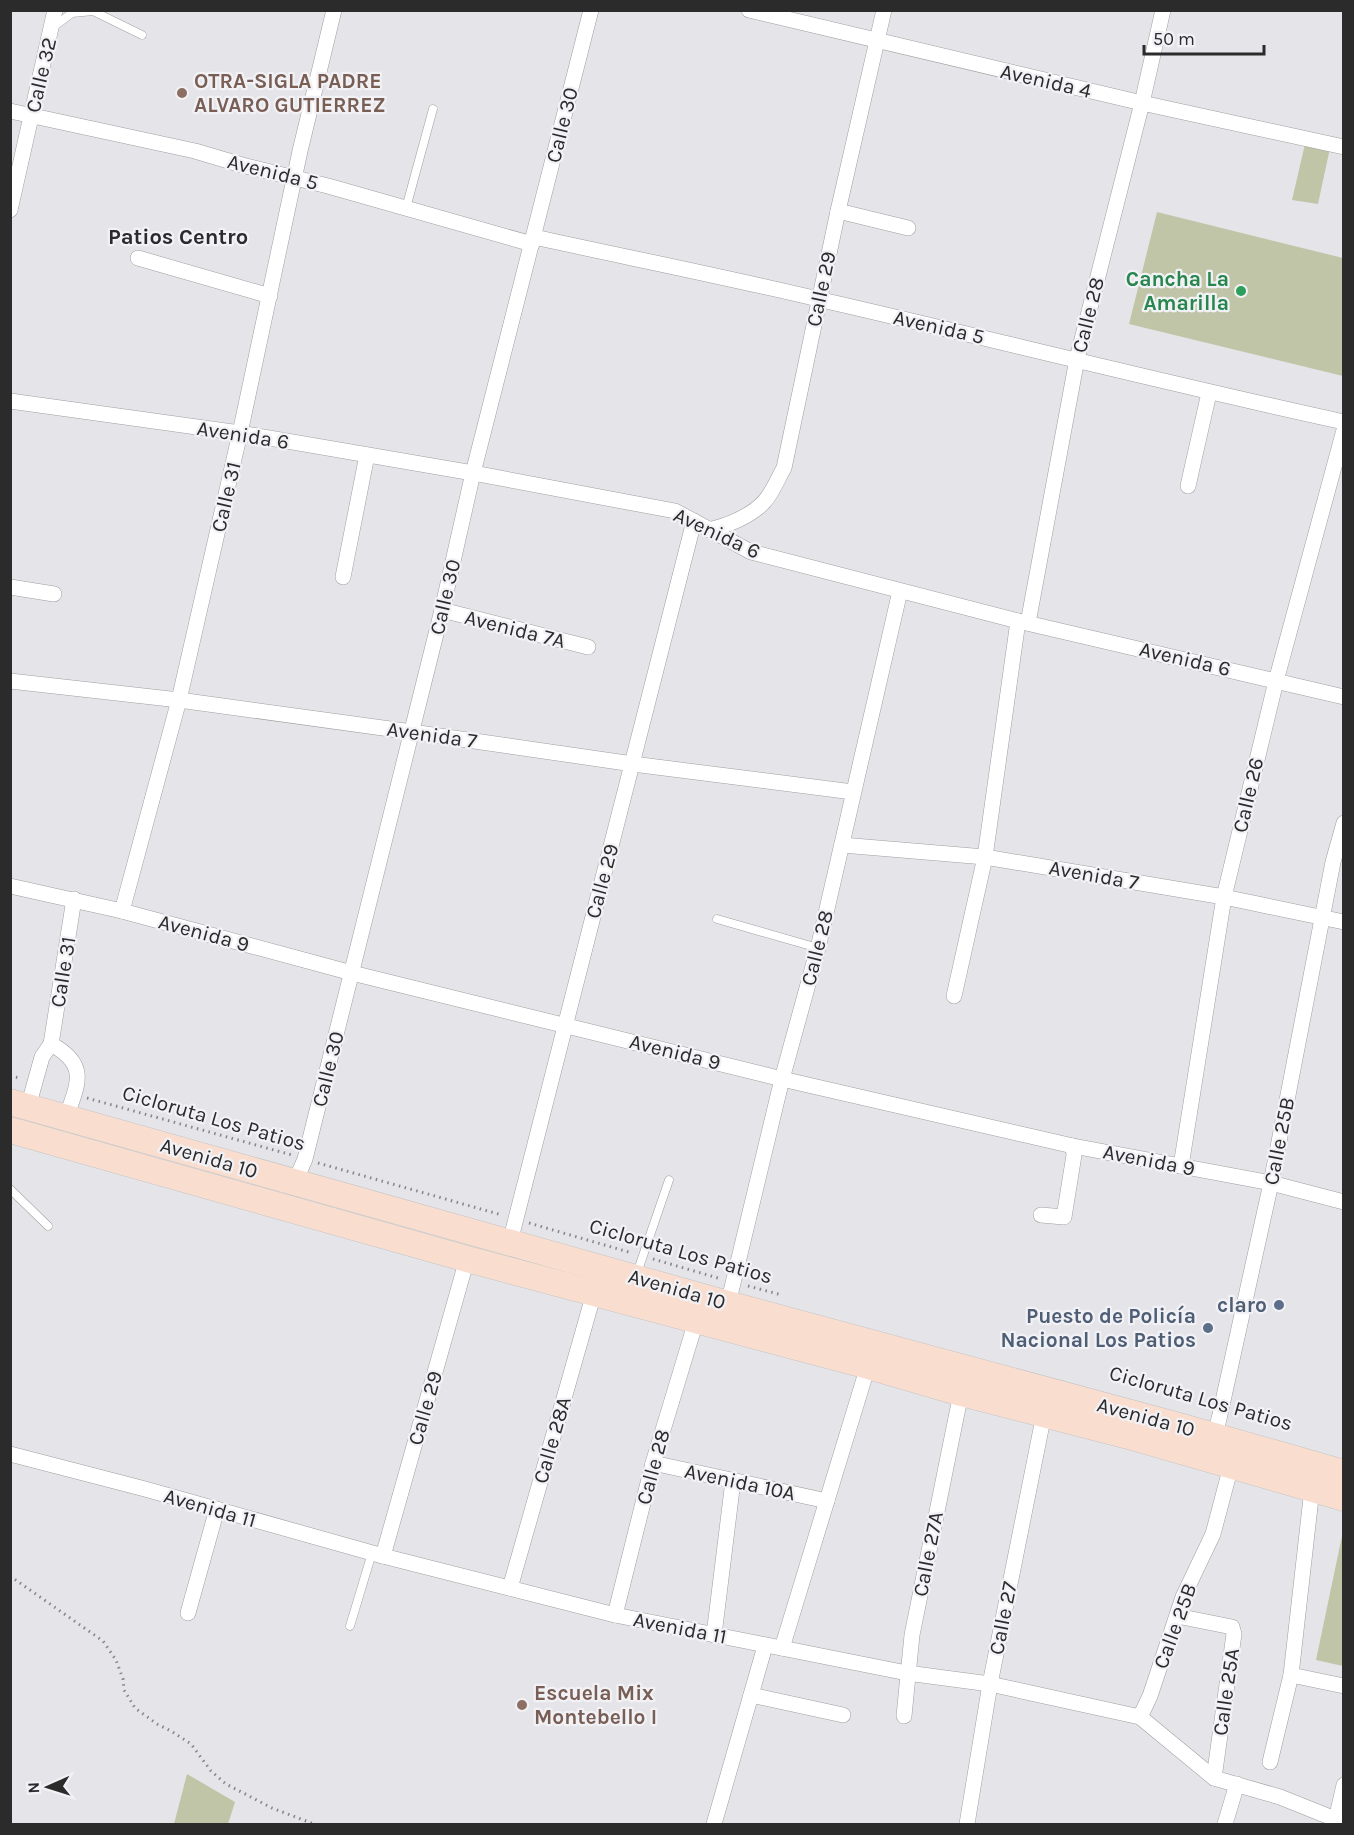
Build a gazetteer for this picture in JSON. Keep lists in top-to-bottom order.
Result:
{
  "streets": {
    "main road": ["Avenida 10"],
    "street": [
      "Calle 32",
      "Avenida 4",
      "Calle 30",
      "Avenida 5",
      "Calle 29",
      "Calle 28",
      "Avenida 6",
      "Calle 31",
      "Avenida 7A",
      "Avenida 7",
      "Calle 26",
      "Avenida 9",
      "Calle 25B",
      "Calle 28A",
      "Avenida 10A",
      "Avenida 11",
      "Calle 27A",
      "Calle 27",
      "Calle 25A"
    ],
    "path": ["Cicloruta Los Patios"]
  },
  "crossings": [
    ["Calle 32", "Avenida 5"],
    ["Avenida 4", "Calle 29"],
    ["Avenida 4", "Calle 28"],
    ["Calle 30", "Avenida 5"],
    ["Calle 30", "Avenida 6"],
    ["Calle 30", "Avenida 7A"],
    ["Calle 30", "Avenida 7"],
    ["Calle 30", "Avenida 9"],
    ["Calle 30", "Cicloruta Los Patios"],
    ["Calle 30", "Avenida 10"],
    ["Avenida 5", "Calle 29"],
    ["Avenida 5", "Calle 28"],
    ["Avenida 5", "Calle 31"],
    ["Calle 29", "Avenida 6"],
    ["Calle 29", "Avenida 7"],
    ["Calle 29", "Avenida 9"],
    ["Calle 29", "Cicloruta Los Patios"],
    ["Calle 29", "Avenida 10"],
    ["Calle 29", "Avenida 11"],
    ["Calle 28", "Avenida 6"],
    ["Calle 28", "Avenida 7"],
    ["Calle 28", "Avenida 9"],
    ["Calle 28", "Cicloruta Los Patios"],
    ["Calle 28", "Avenida 10"],
    ["Calle 28", "Avenida 10A"],
    ["Calle 28", "Avenida 11"],
    ["Avenida 6", "Calle 31"],
    ["Avenida 6", "Calle 26"],
    ["Calle 31", "Avenida 7"],
    ["Calle 31", "Avenida 9"],
    ["Calle 31", "Avenida 10"],
    ["Avenida 7", "Calle 26"],
    ["Avenida 7", "Calle 25B"],
    ["Calle 26", "Avenida 9"],
    ["Avenida 9", "Calle 25B"],
    ["Cicloruta Los Patios", "Avenida 10"],
    ["Calle 25B", "Avenida 10"],
    ["Calle 25B", "Avenida 11"],
    ["Calle 25B", "Calle 25A"],
    ["Avenida 10", "Calle 28A"],
    ["Avenida 10", "Calle 27A"],
    ["Avenida 10", "Calle 27"],
    ["Calle 28A", "Avenida 11"],
    ["Avenida 11", "Calle 27A"],
    ["Avenida 11", "Calle 27"],
    ["Avenida 11", "Calle 25A"]
  ],
  "districts": ["Patios Centro"],
  "places": [
    "OTRA-SIGLA PADRE ALVARO GUTIERREZ",
    "Cancha La Amarilla",
    "claro",
    "Puesto de Policía Nacional Los Patios",
    "Escuela Mix Montebello I"
  ],
  "scale_bar": "50 m",
  "north": "left"
}
